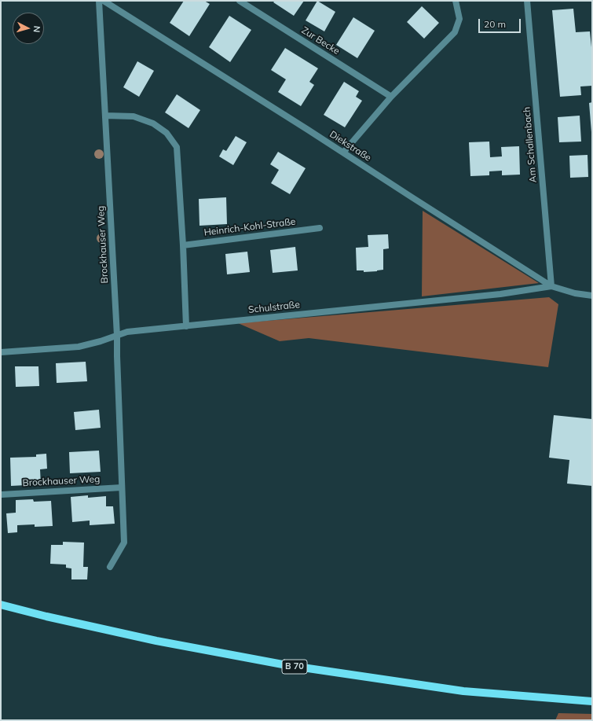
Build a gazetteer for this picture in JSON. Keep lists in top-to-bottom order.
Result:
{
  "streets": {
    "main road": ["B 70"],
    "street": [
      "Zur Becke",
      "Am Schallenbach",
      "Diekstraße",
      "Heinrich-Kohl-Straße",
      "Brockhauser Weg",
      "Schulstraße"
    ]
  },
  "crossings": [
    ["Am Schallenbach", "Diekstraße"],
    ["Am Schallenbach", "Schulstraße"],
    ["Diekstraße", "Schulstraße"],
    ["Brockhauser Weg", "Schulstraße"]
  ],
  "scale_bar": "20 m",
  "north": "right"
}
